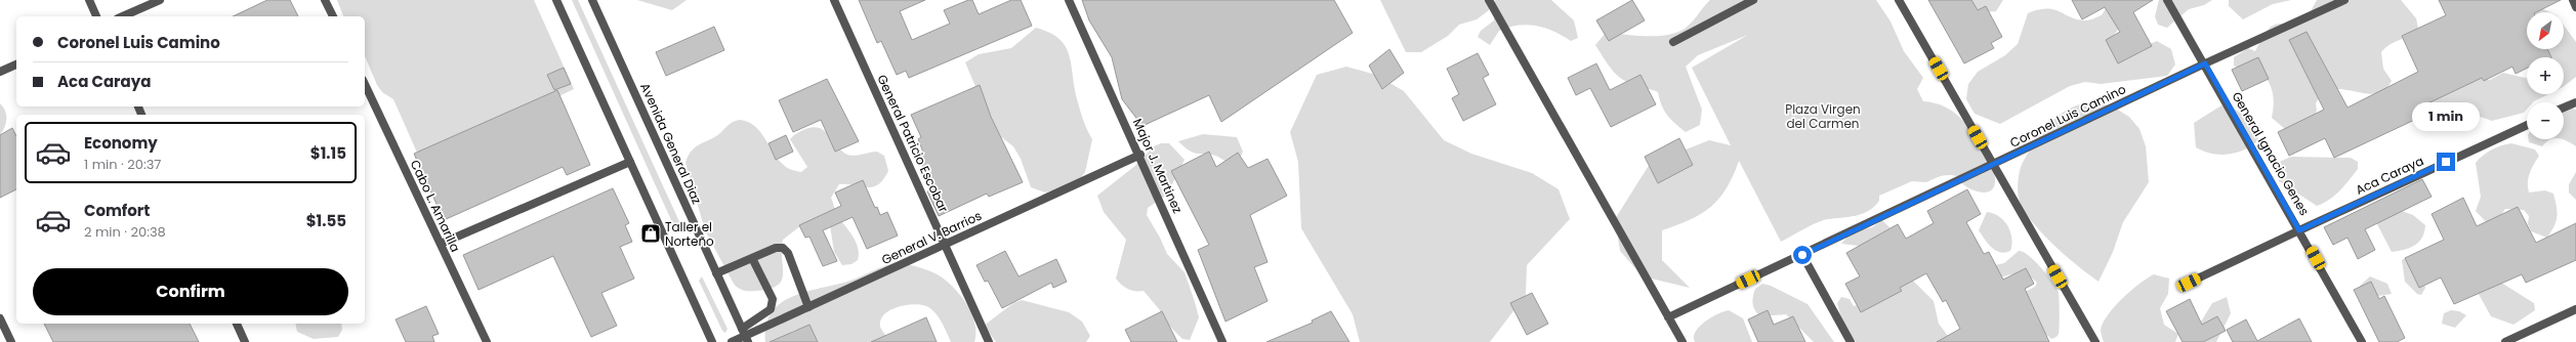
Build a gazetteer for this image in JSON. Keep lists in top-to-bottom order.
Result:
{
  "streets": {
    "street": [
      "Coronel Luis Camino",
      "Avenida General Diaz",
      "General Patricio Escobar",
      "General Ignacio Genes",
      "Major J. Martinez",
      "Aca Caraya",
      "Cabo L. Amarilla",
      "General V. Barrios"
    ]
  },
  "crossings": [
    ["Coronel Luis Camino", "General Ignacio Genes"],
    ["Avenida General Diaz", "General V. Barrios"],
    ["General Patricio Escobar", "General V. Barrios"],
    ["General Ignacio Genes", "Aca Caraya"],
    ["Major J. Martinez", "General V. Barrios"]
  ],
  "parks": ["Plaza Virgen del Carmen"],
  "places": {
    "shop": ["Taller el Norteño"]
  },
  "north": "bottom left",
  "page": {
    "map_buttons": ["+", "−"],
    "banner": ["Coronel Luis Camino", "Aca Caraya"],
    "bubble": "1 min",
    "list": [
      {
        "name": "Economy",
        "note": "1 min · 20:37",
        "value": "$1.15"
      },
      {
        "name": "Comfort",
        "note": "2 min · 20:38",
        "value": "$1.55"
      }
    ],
    "buttons": "Confirm"
  }
}
